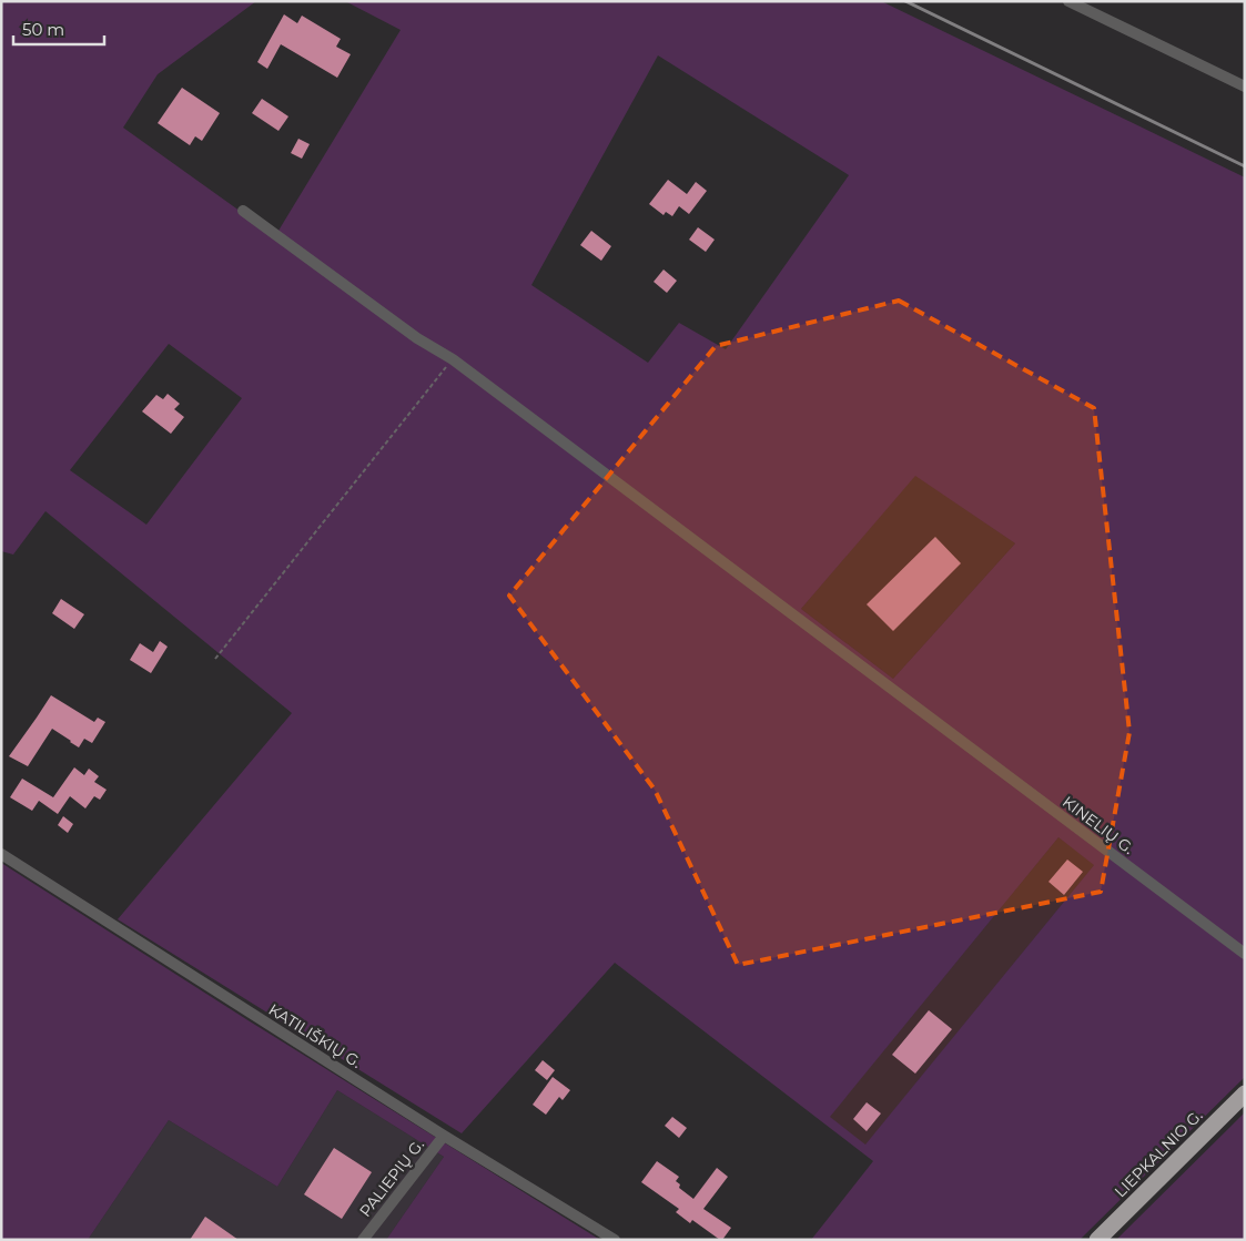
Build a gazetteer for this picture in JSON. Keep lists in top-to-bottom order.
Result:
{
  "streets": {
    "highway": ["LIEPKALNIO G."],
    "street": ["KINELIŲ G.", "KATILIŠKIŲ G.", "PALIEPIŲ G."]
  },
  "crossings": [
    ["KATILIŠKIŲ G.", "PALIEPIŲ G."]
  ],
  "scale_bar": "50 m"
}
